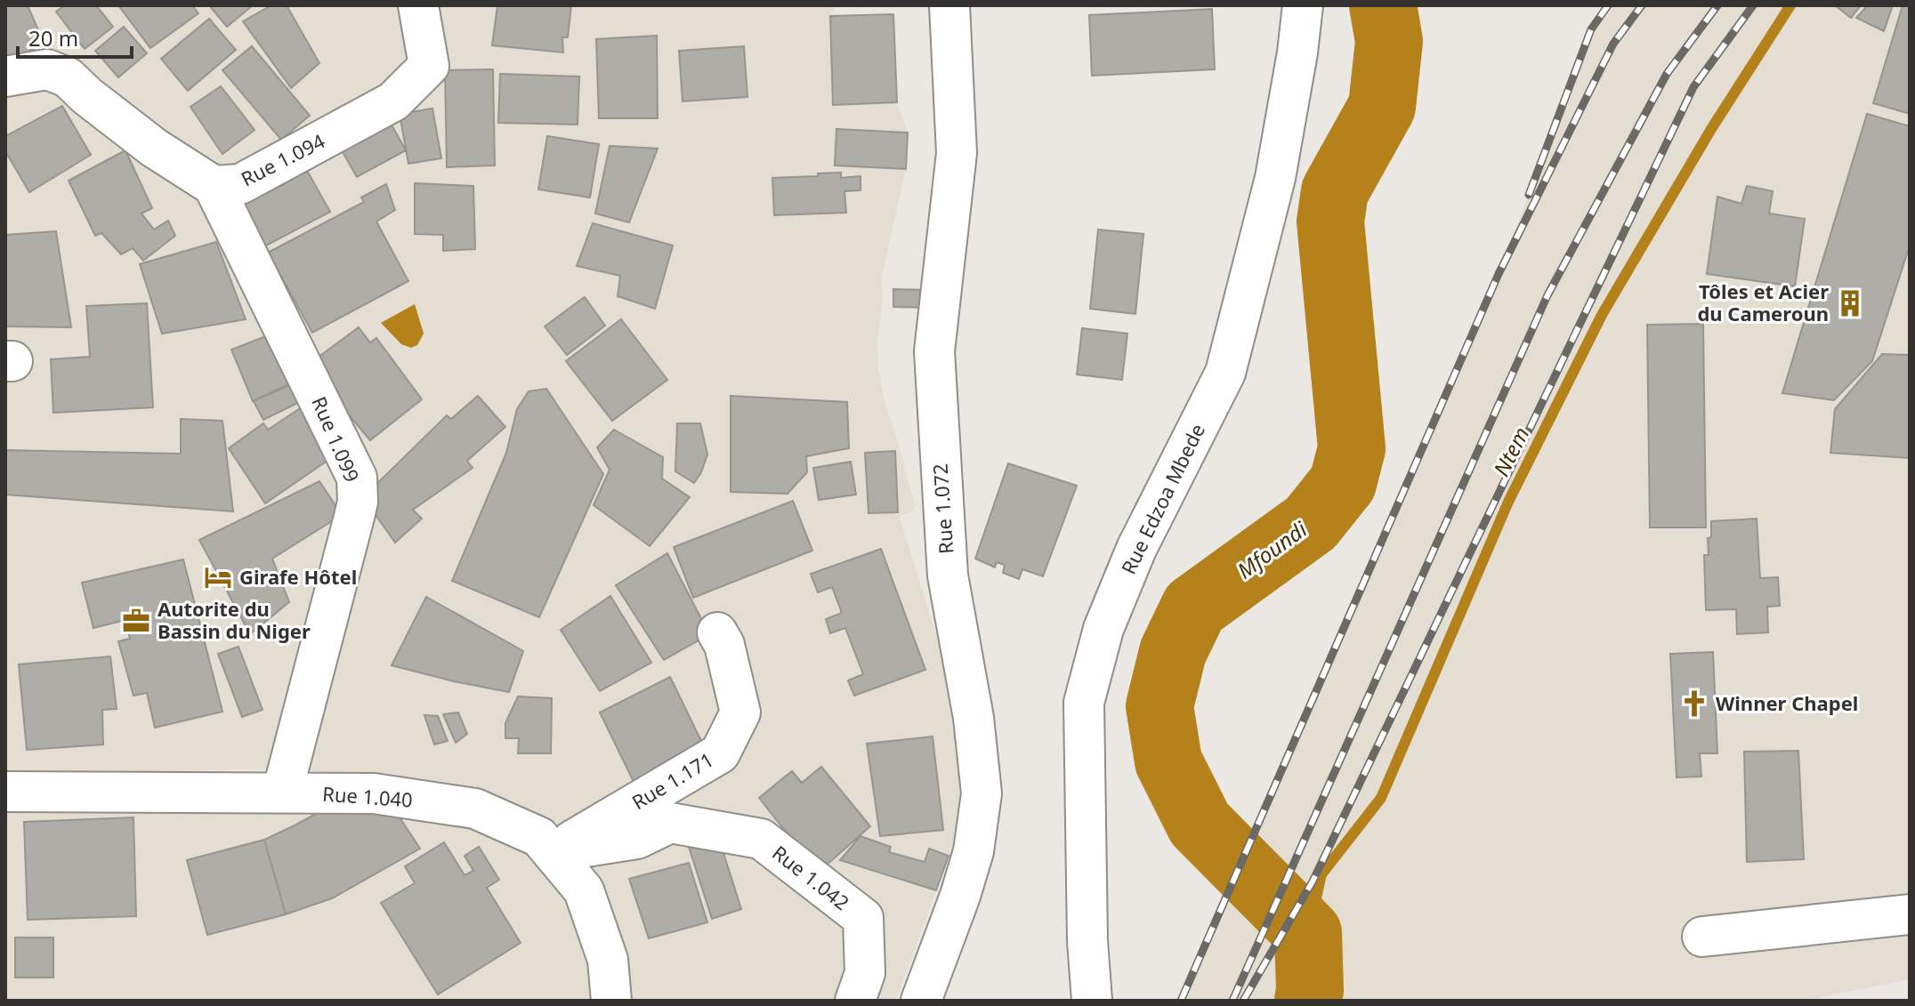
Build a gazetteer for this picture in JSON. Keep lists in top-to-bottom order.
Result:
{
  "streets": {
    "street": [
      "Rue 1.094",
      "Rue 1.099",
      "Rue Edzoa Mbede",
      "Rue 1.072",
      "Rue 1.171",
      "Rue 1.040",
      "Rue 1.042"
    ]
  },
  "crossings": [
    ["Rue 1.094", "Rue 1.099"],
    ["Rue 1.099", "Rue 1.040"],
    ["Rue 1.171", "Rue 1.040"],
    ["Rue 1.171", "Rue 1.042"],
    ["Rue 1.040", "Rue 1.042"]
  ],
  "water": ["Ntem", "Mfoundi"],
  "places": {
    "building": ["Tôles et Acier du Cameroun"],
    "hotel": ["Girafe Hôtel"],
    "office": ["Autorite du Bassin du Niger"],
    "church": ["Winner Chapel"]
  },
  "scale_bar": "20 m"
}
